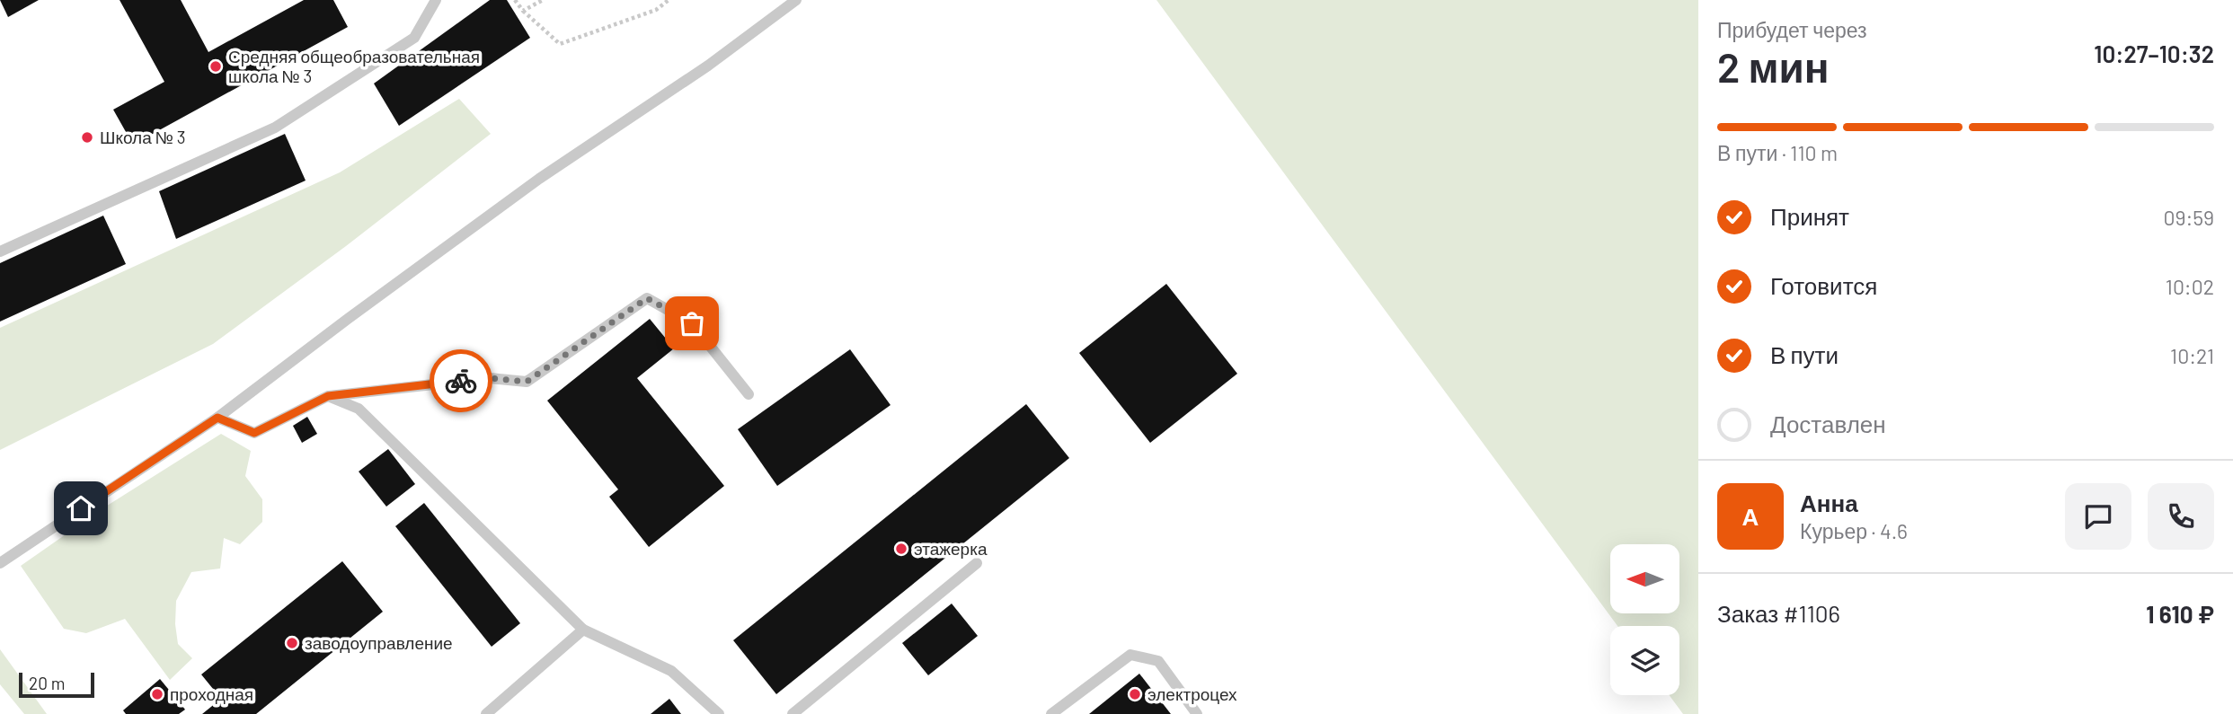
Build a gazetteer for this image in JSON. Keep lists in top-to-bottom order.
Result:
{
  "places": [
    "Средняя общеобразовательная школа № 3",
    "Школа № 3",
    "этажерка",
    "заводоуправление",
    "проходная",
    "электроцех"
  ],
  "scale_bar": "20 m",
  "north": "left",
  "page": {
    "heading": ["2 мин", "Прибудет через", "10:27–10:32"],
    "panel": [
      "Анна",
      "Курьер · 4.6",
      "Заказ #1106",
      "1 610 ₽"
    ],
    "bar": "В пути · 110 m",
    "list": [
      ["Принят", "09:59"],
      ["Готовится", "10:02"],
      ["В пути", "10:21"],
      "Доставлен"
    ],
    "round": "А",
    "scale": "20 m"
  }
}
